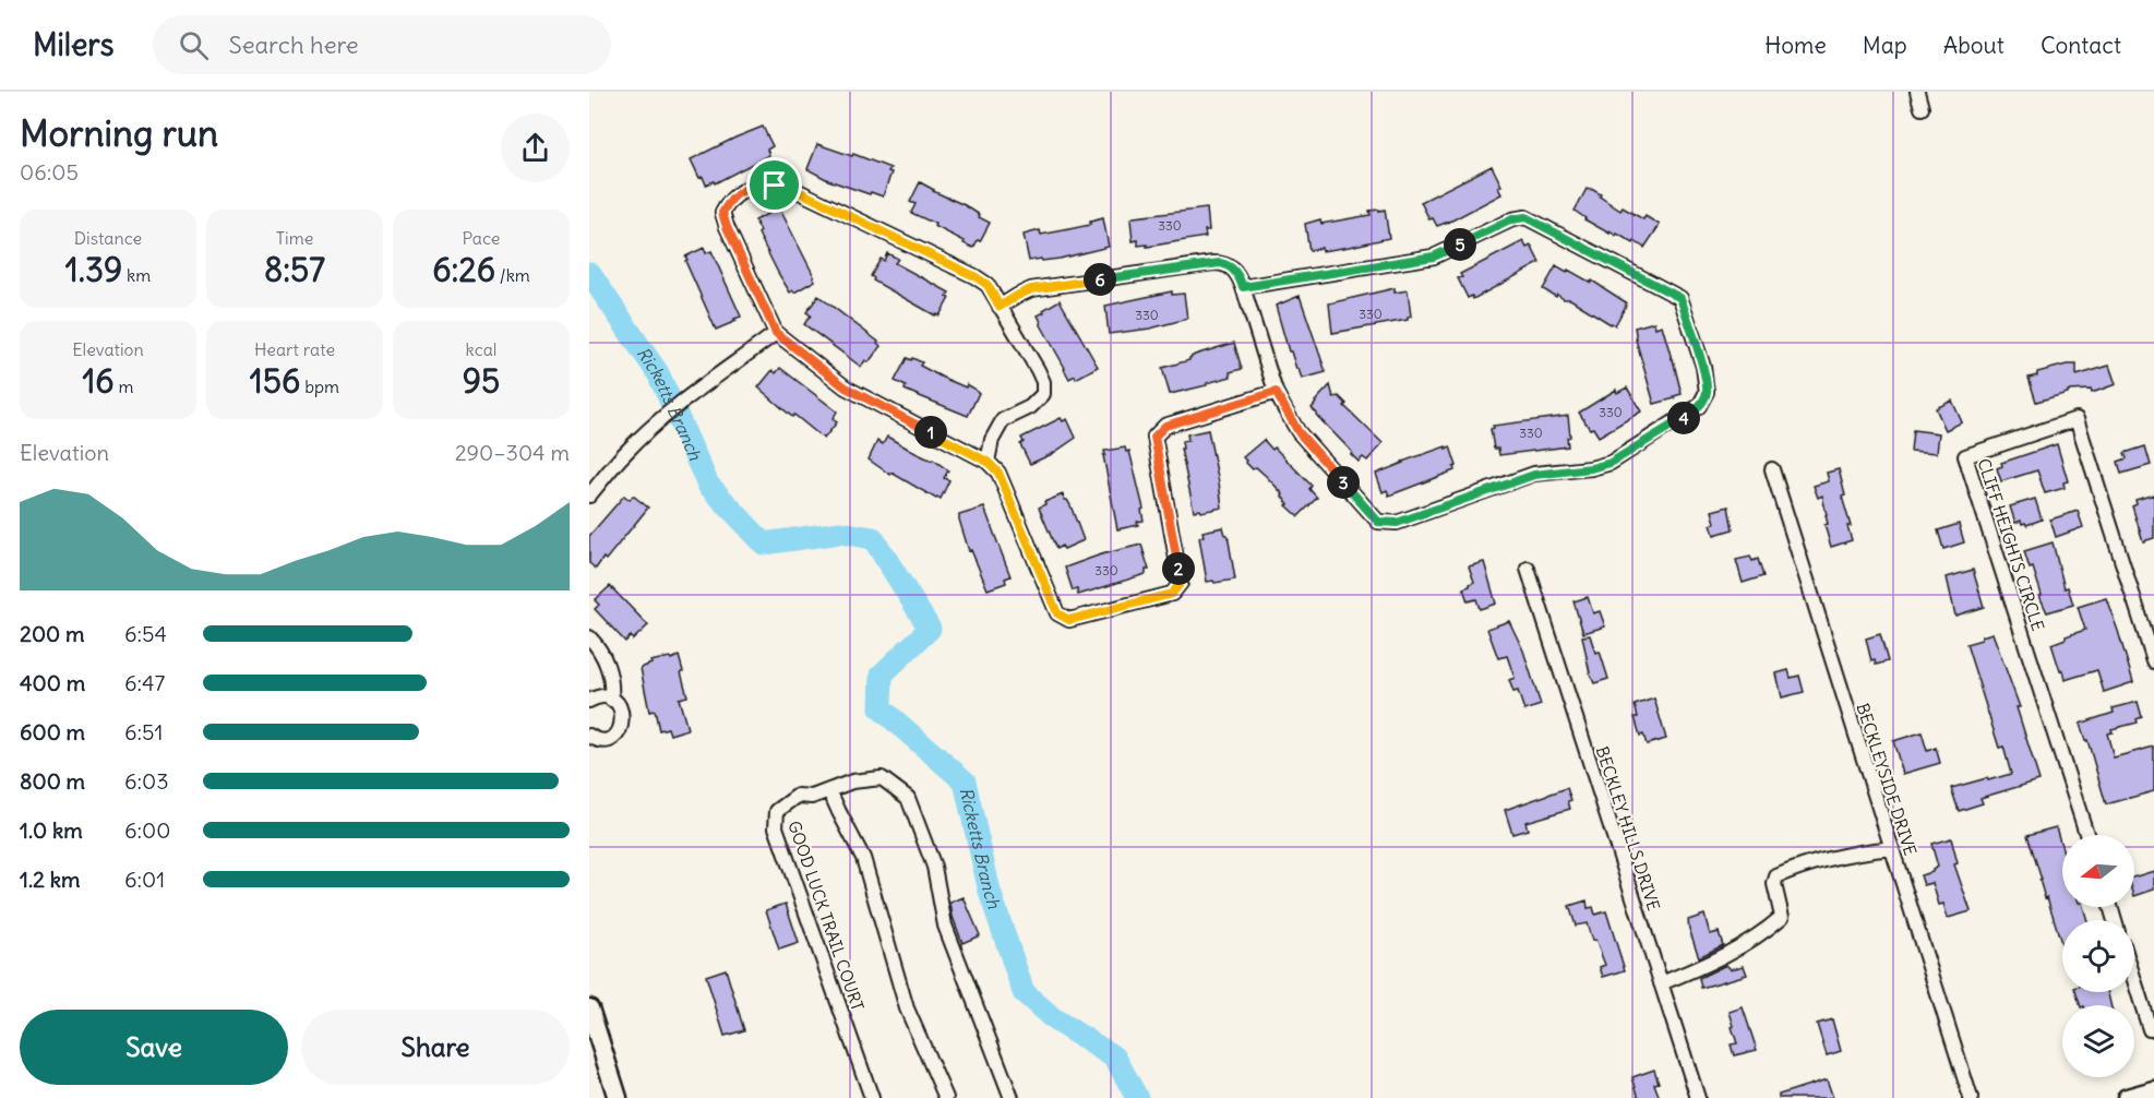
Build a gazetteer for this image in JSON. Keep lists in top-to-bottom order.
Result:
{
  "streets": {
    "street": [
      "CLIFF HEIGHTS CIRCLE",
      "BECKLEYSIDE DRIVE",
      "BECKLEY HILLS DRIVE",
      "GOOD LUCK TRAIL COURT"
    ]
  },
  "water": ["Ricketts Branch"],
  "house_numbers": [
    "330",
    "330",
    "330",
    "330",
    "330",
    "330"
  ],
  "north": "left",
  "page": {
    "header": "Milers",
    "search": "Search here",
    "nav": [
      "Home",
      "Map",
      "About",
      "Contact"
    ],
    "heading": ["Morning run", "06:05"],
    "stats": [
      ["Distance", "1.39 km"],
      ["Time", "8:57"],
      ["Pace", "6:26 /km"],
      ["Elevation", "16 m"],
      ["Heart rate", "156 bpm"],
      ["kcal", "95"]
    ],
    "pins": [
      "5",
      "6",
      "4",
      "1",
      "3",
      "2"
    ],
    "chart": ["Elevation", "290–304 m"],
    "list": [
      {
        "name": "200 m",
        "note": "6:54"
      },
      {
        "name": "400 m",
        "note": "6:47"
      },
      {
        "name": "600 m",
        "note": "6:51"
      },
      {
        "name": "800 m",
        "note": "6:03"
      },
      {
        "name": "1.0 km",
        "note": "6:00"
      },
      {
        "name": "1.2 km",
        "note": "6:01"
      }
    ],
    "buttons": ["Save", "Share"]
  }
}
